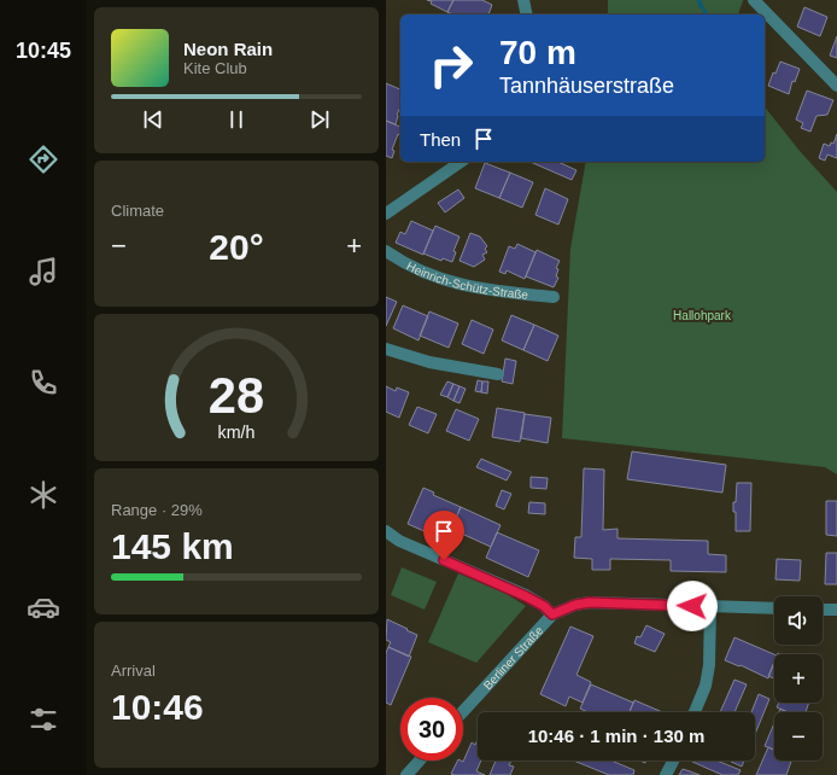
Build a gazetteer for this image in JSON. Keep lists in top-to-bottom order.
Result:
{
  "streets": {
    "street": ["Heinrich-Schütz-Straße", "Berliner Straße"]
  },
  "parks": ["Hallohpark"],
  "page": {
    "tabs": "10:45",
    "turn": ["70 m", "Tannhäuserstraße"],
    "song": ["Neon Rain", "Kite Club"],
    "then": "Then",
    "tile": [
      "Climate",
      ["Range · 29%", "145 km"],
      ["Arrival", "10:46"]
    ],
    "heat": ["−", "20°", "+"],
    "map_buttons": ["+", "−"],
    "limit": "30",
    "trip": "10:46 · 1 min · 130 m",
    "gauge": ["28", "km/h"]
  }
}
